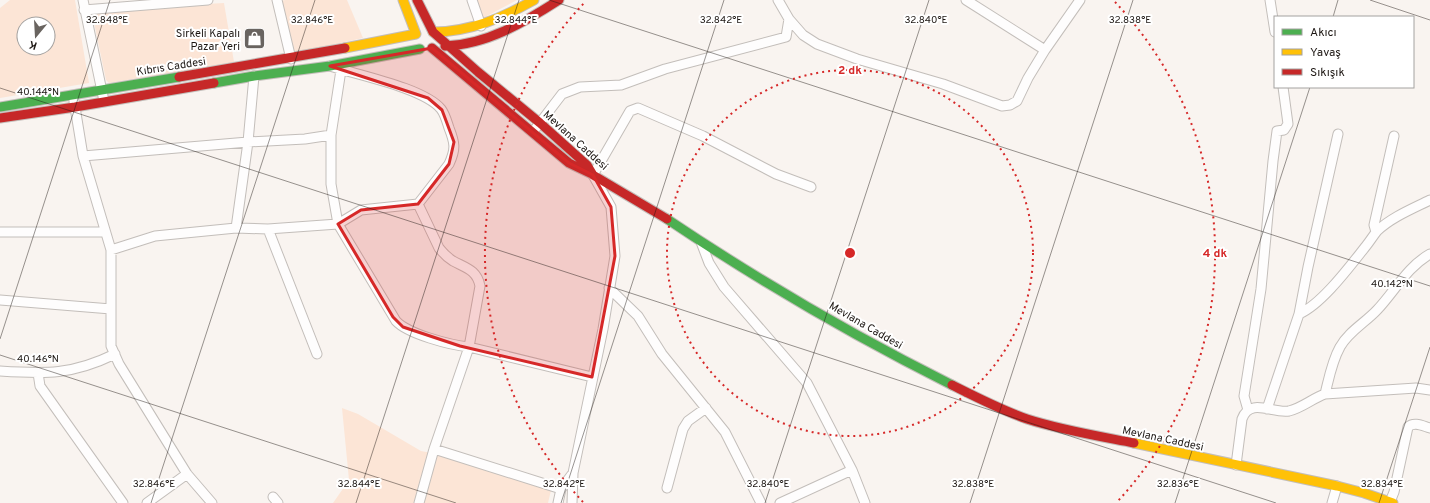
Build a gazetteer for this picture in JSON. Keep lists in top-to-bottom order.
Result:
{
  "streets": {
    "street": ["Kıbrıs Caddesi", "Mevlana Caddesi"]
  },
  "crossings": [
    ["Kıbrıs Caddesi", "Mevlana Caddesi"]
  ],
  "places": {
    "shop": ["Sirkeli Kapalı Pazar Yeri"]
  },
  "legend": ["Akıcı", "Yavaş", "Sıkışık"],
  "north": "bottom",
  "coordinates": [
    "32.848°E",
    "32.846°E",
    "32.844°E",
    "32.842°E",
    "32.840°E",
    "32.838°E",
    "40.144°N",
    "40.142°N",
    "40.146°N",
    "32.836°E",
    "32.834°E"
  ],
  "rings": ["2 dk", "4 dk"]
}
